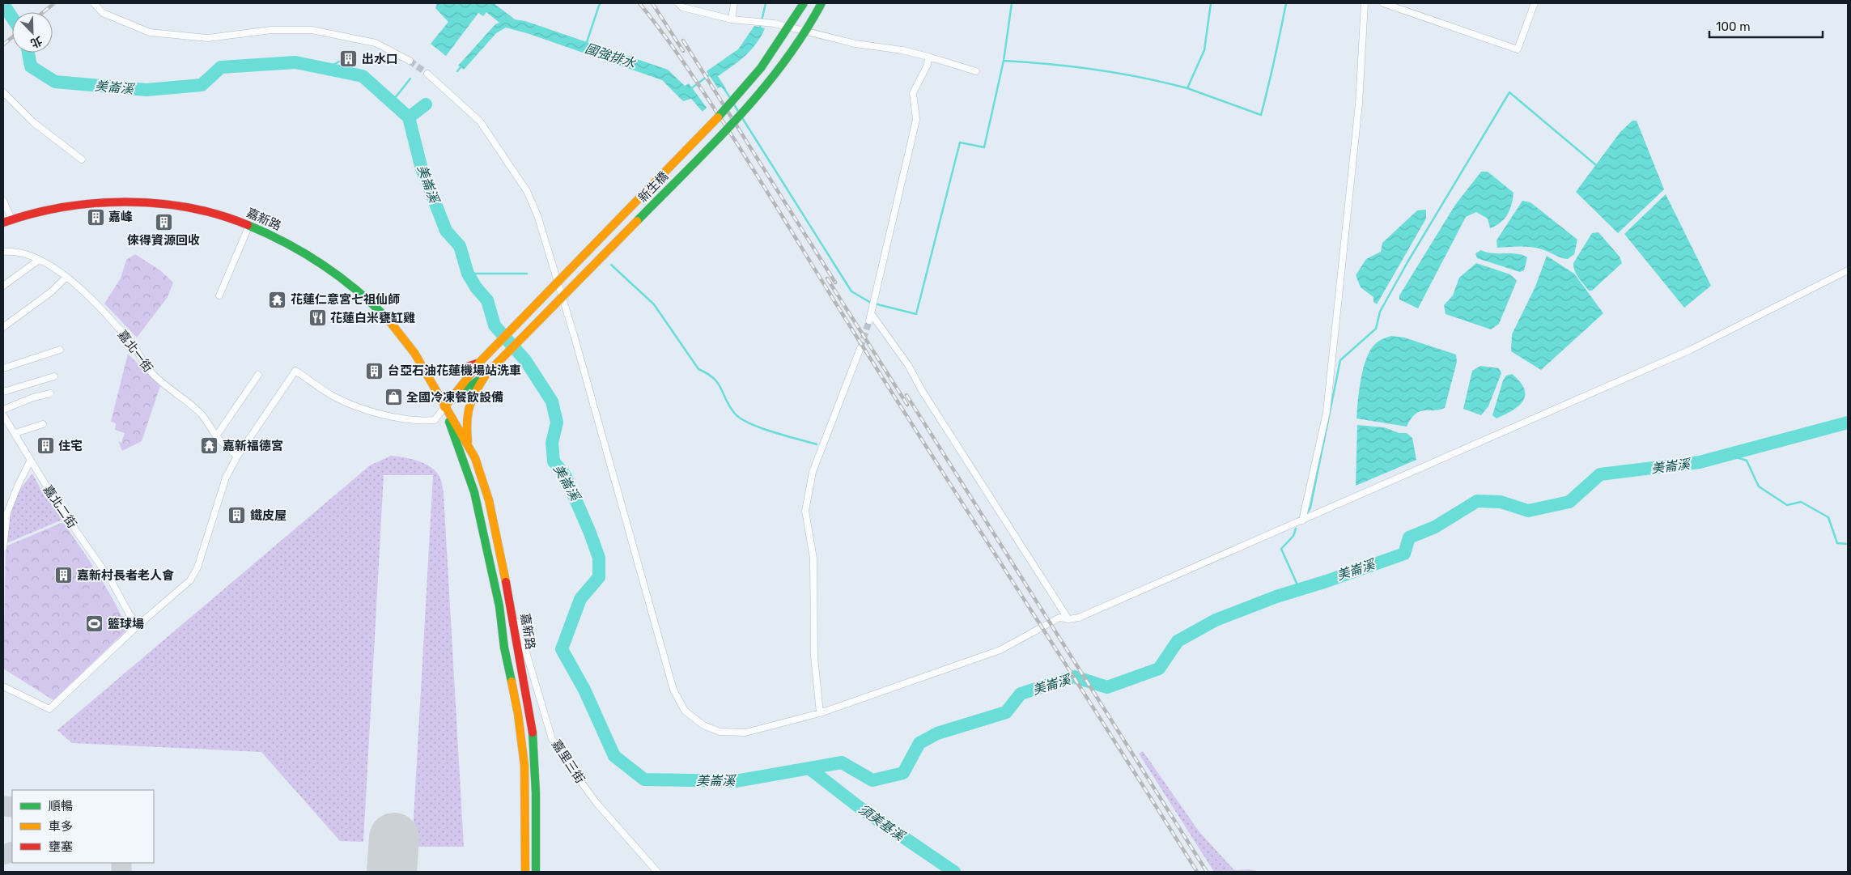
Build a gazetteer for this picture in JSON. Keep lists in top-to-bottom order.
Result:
{
  "streets": {
    "main road": ["新生橋", "嘉新路"],
    "street": ["嘉北一街", "嘉北二街", "嘉里三街"]
  },
  "crossings": [
    ["嘉新路", "嘉里三街"]
  ],
  "water": ["國強排水", "美崙溪", "須美基溪"],
  "places": {
    "building": [
      "出水口",
      "嘉峰",
      "倈得資源回收",
      "台亞石油花蓮機場站洗車",
      "住宅",
      "鐵皮屋",
      "嘉新村長者老人會"
    ],
    "temple": ["花蓮仁意宮七祖仙師", "嘉新福德宮"],
    "restaurant": ["花蓮白米甕缸雞"],
    "shop": ["全國冷凍餐飲設備"],
    "sports": ["籃球場"]
  },
  "legend": ["順暢", "車多", "壅塞"],
  "scale_bar": "100 m",
  "north": "bottom right"
}
